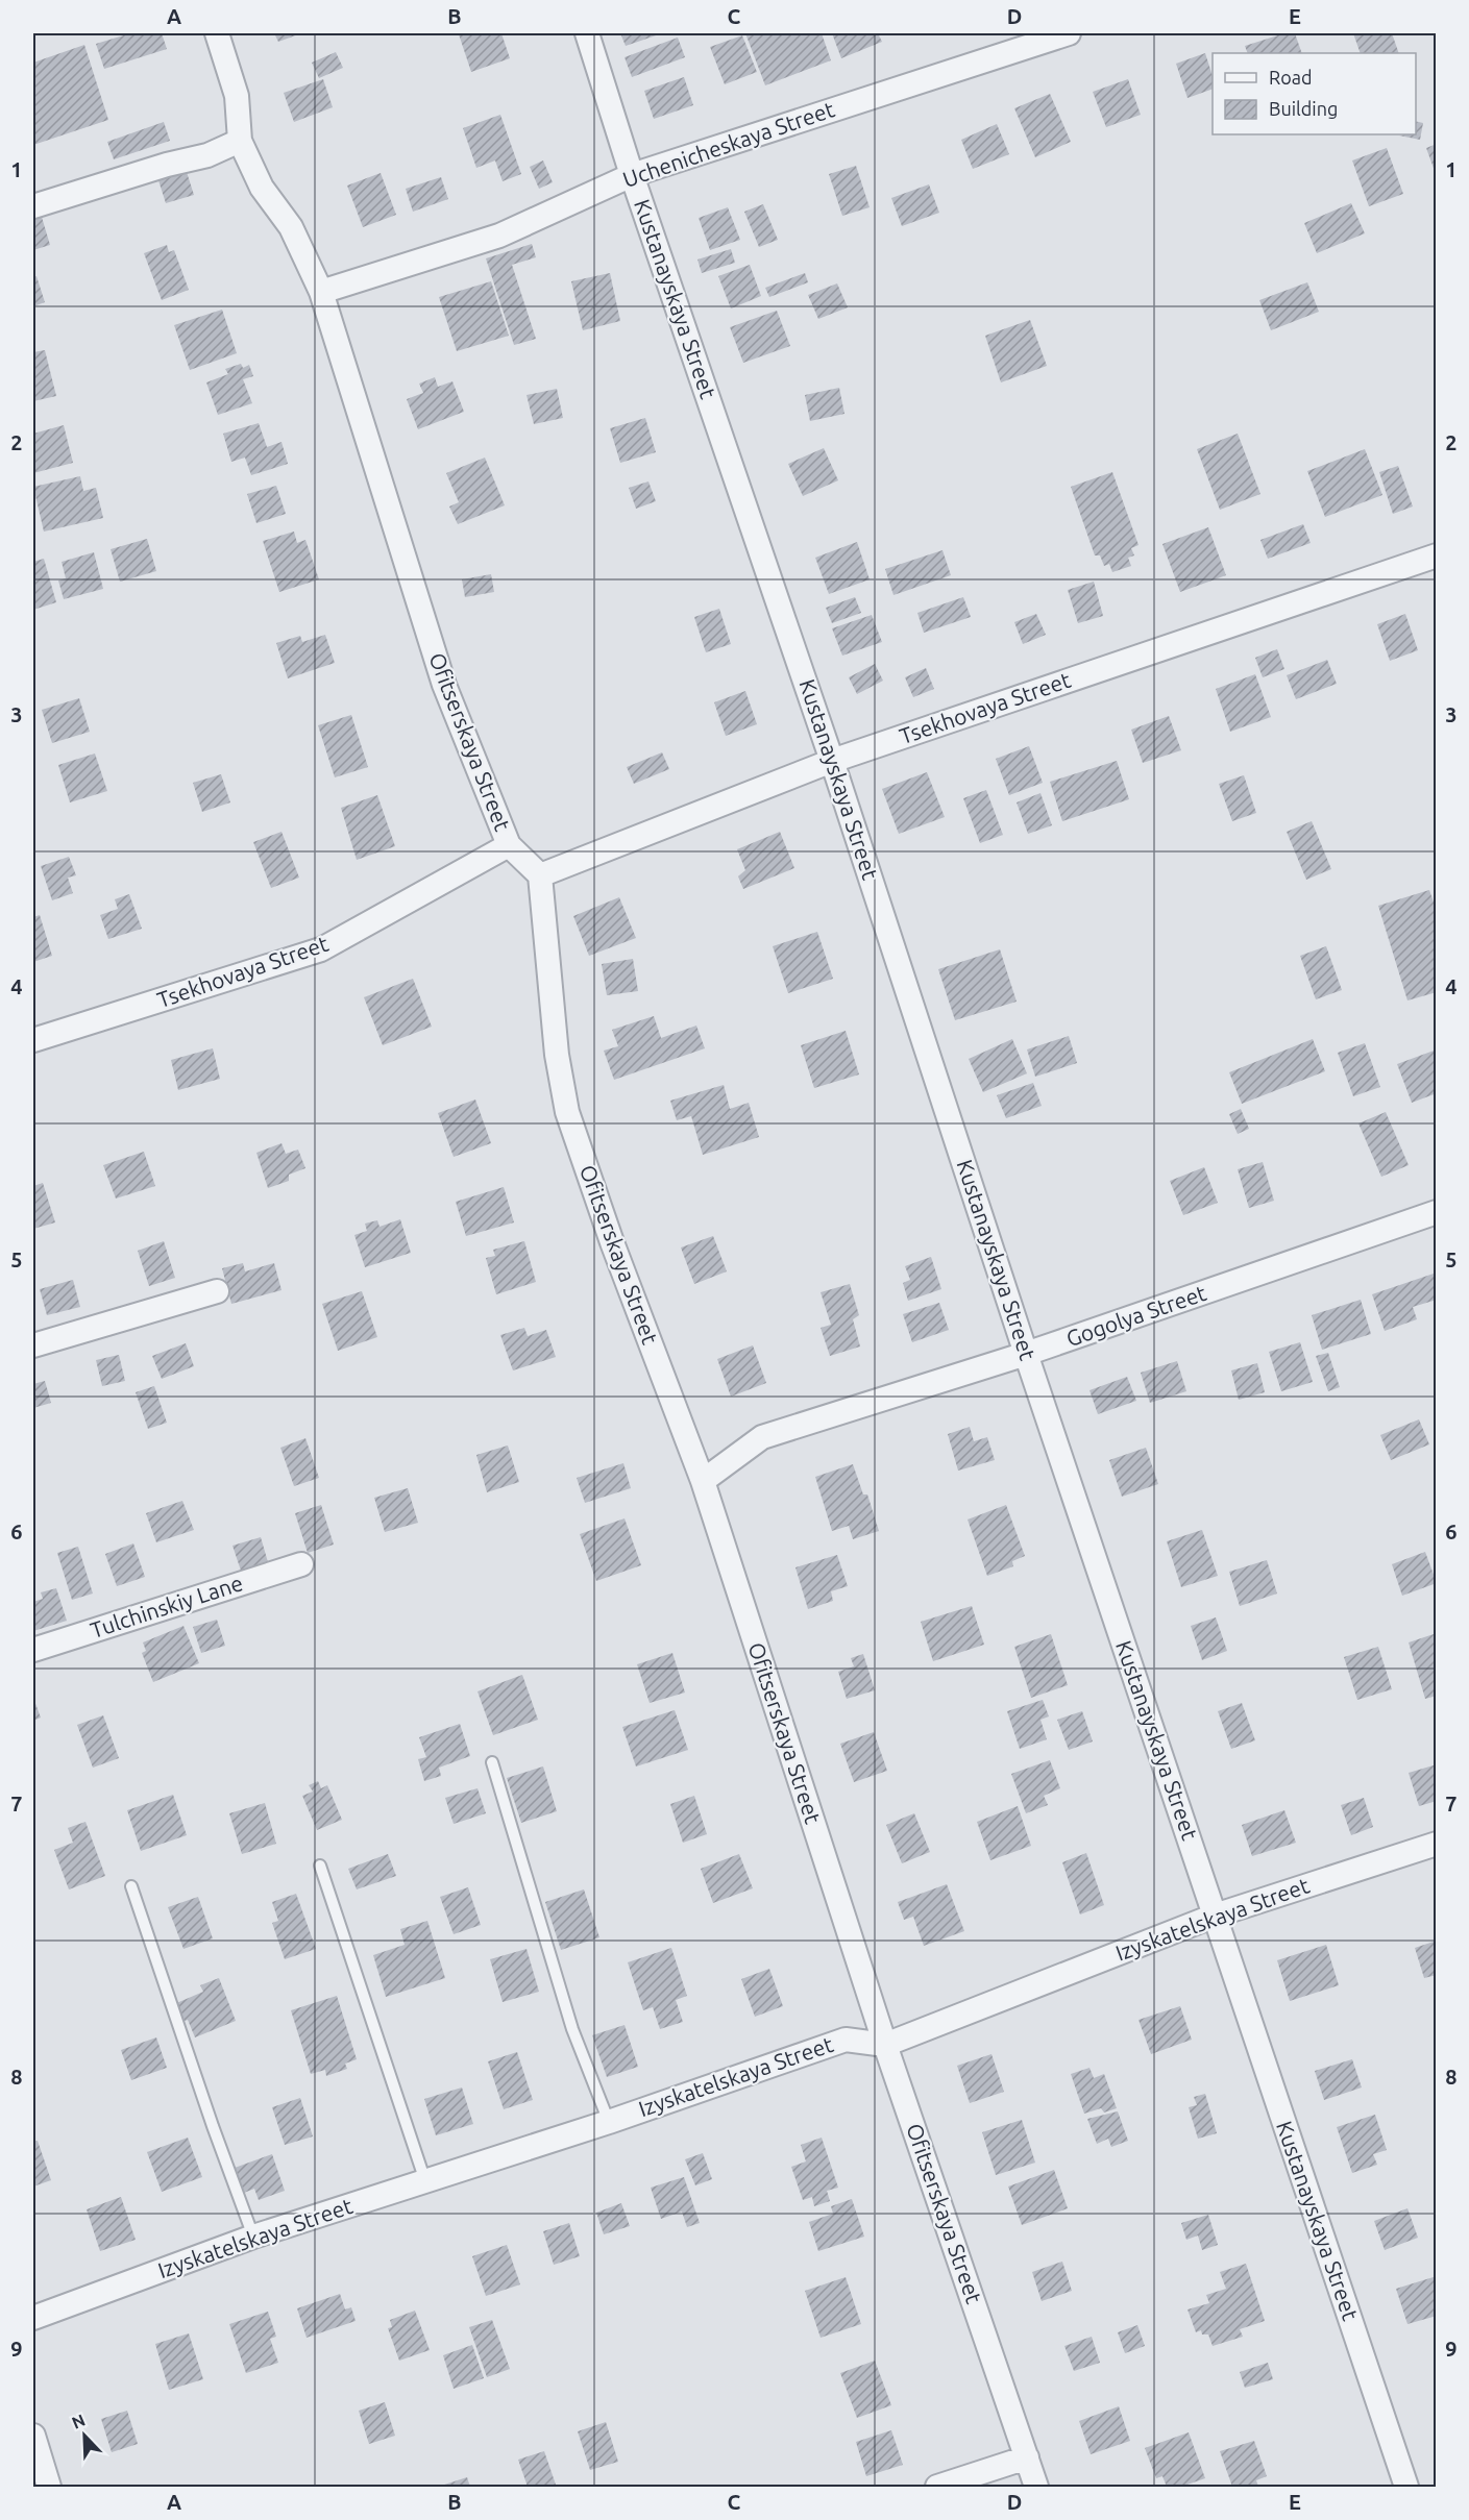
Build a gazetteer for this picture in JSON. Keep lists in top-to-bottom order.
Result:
{
  "streets": {
    "street": [
      "Uchenicheskaya Street",
      "Kustanayskaya Street",
      "Tsekhovaya Street",
      "Ofitserskaya Street",
      "Gogolya Street",
      "Tulchinskiy Lane",
      "Izyskatelskaya Street"
    ]
  },
  "crossings": [
    ["Uchenicheskaya Street", "Kustanayskaya Street"],
    ["Uchenicheskaya Street", "Ofitserskaya Street"],
    ["Kustanayskaya Street", "Tsekhovaya Street"],
    ["Kustanayskaya Street", "Gogolya Street"],
    ["Kustanayskaya Street", "Izyskatelskaya Street"],
    ["Tsekhovaya Street", "Ofitserskaya Street"],
    ["Ofitserskaya Street", "Gogolya Street"],
    ["Ofitserskaya Street", "Izyskatelskaya Street"]
  ],
  "legend": ["Road", "Building"],
  "north": "top left",
  "grid": {
    "columns": [
      "A",
      "B",
      "C",
      "D",
      "E"
    ],
    "rows": [
      "1",
      "2",
      "3",
      "4",
      "5",
      "6",
      "7",
      "8",
      "9"
    ]
  }
}
